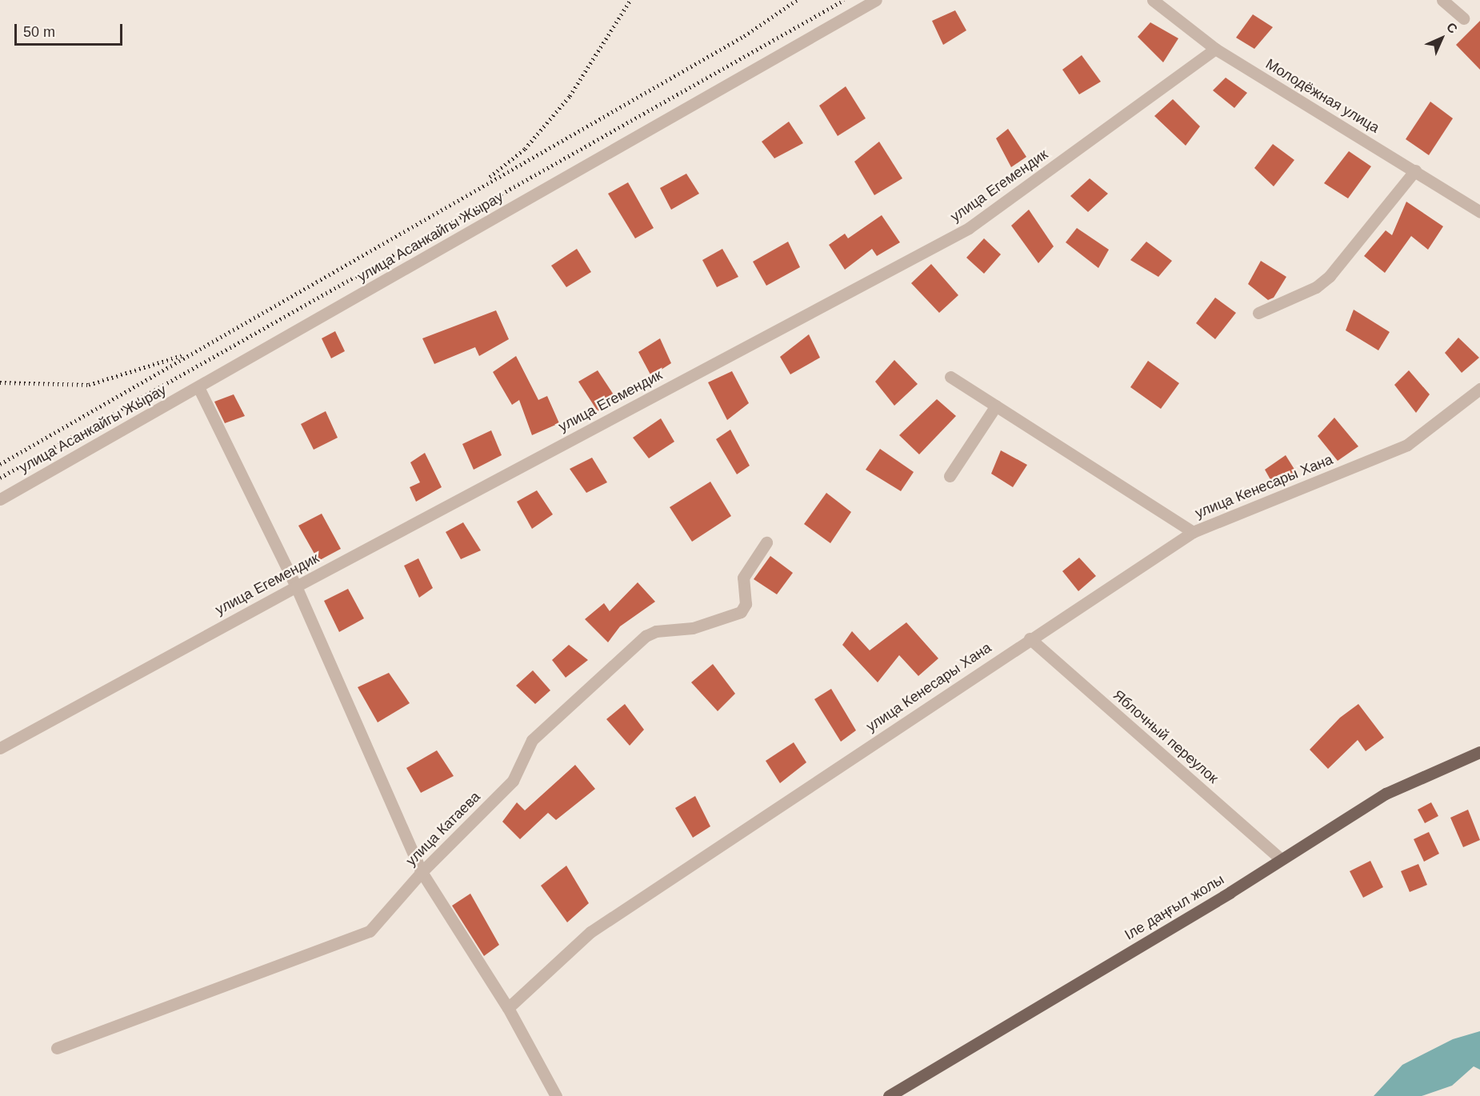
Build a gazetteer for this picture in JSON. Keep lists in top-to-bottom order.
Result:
{
  "streets": {
    "main road": ["Іле даңғыл жолы"],
    "street": [
      "Молодёжная улица",
      "улица Егемендик",
      "улица Асанкайгы Жырау",
      "улица Кенесары Хана",
      "Яблочный переулок",
      "улица Катаева"
    ]
  },
  "crossings": [
    ["Молодёжная улица", "улица Егемендик"],
    ["улица Кенесары Хана", "Яблочный переулок"],
    ["Яблочный переулок", "Іле даңғыл жолы"]
  ],
  "scale_bar": "50 m",
  "north": "top right"
}
